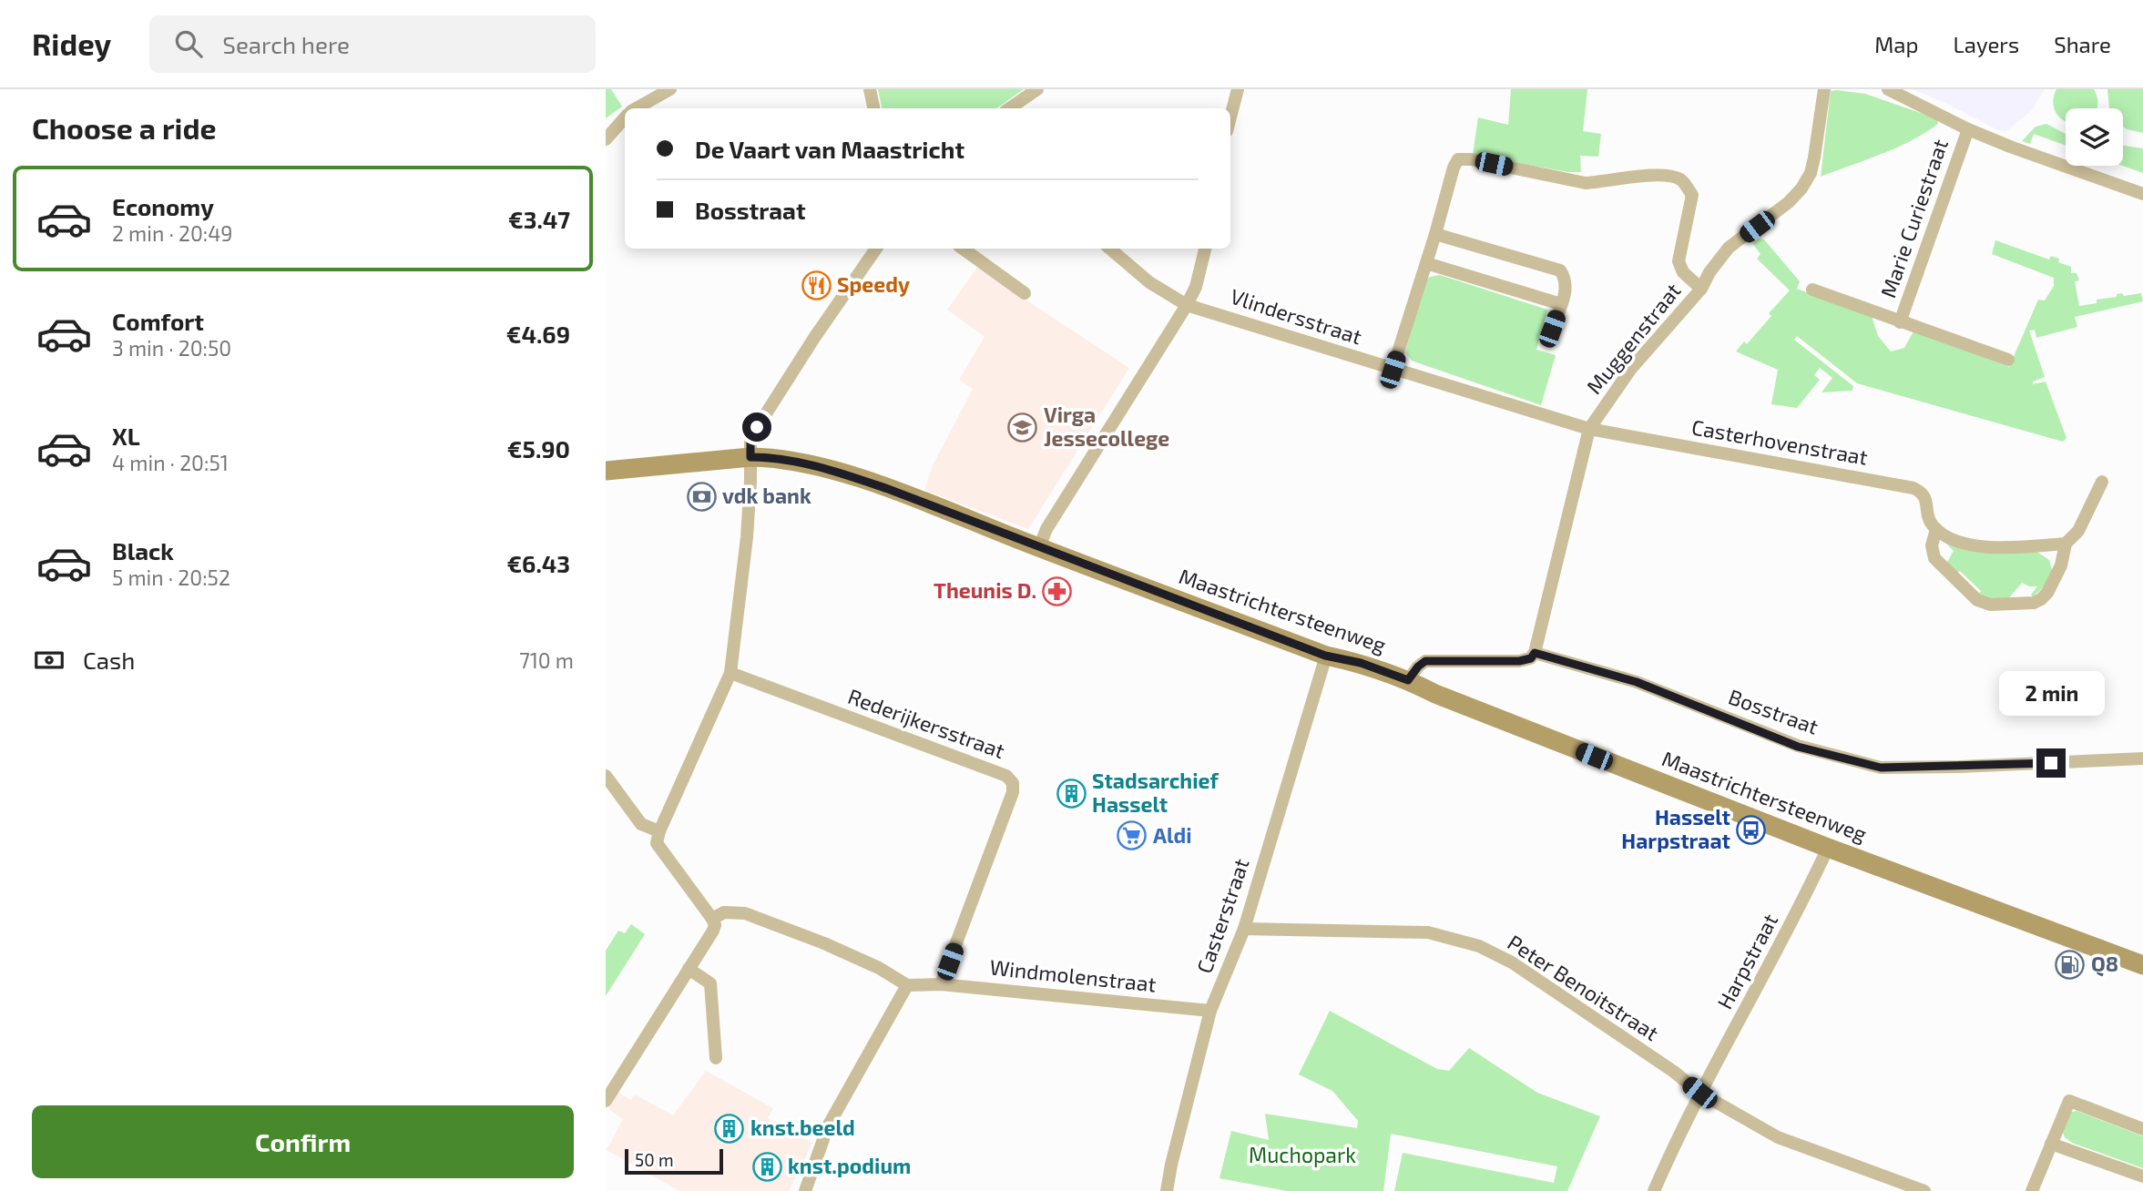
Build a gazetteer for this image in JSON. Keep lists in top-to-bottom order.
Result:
{
  "streets": {
    "main road": ["Maastrichtersteenweg"],
    "street": [
      "Marie Curiestraat",
      "Vlindersstraat",
      "Muggenstraat",
      "Casterhovenstraat",
      "Bosstraat",
      "Rederijkersstraat",
      "Casterstraat",
      "Harpstraat",
      "Windmolenstraat",
      "Peter Benoitstraat"
    ]
  },
  "crossings": [
    ["Vlindersstraat", "Muggenstraat"],
    ["Vlindersstraat", "Casterhovenstraat"],
    ["Muggenstraat", "Casterhovenstraat"],
    ["Muggenstraat", "Bosstraat"],
    ["Maastrichtersteenweg", "Casterstraat"],
    ["Maastrichtersteenweg", "Harpstraat"],
    ["Rederijkersstraat", "Windmolenstraat"],
    ["Casterstraat", "Windmolenstraat"],
    ["Casterstraat", "Peter Benoitstraat"],
    ["Harpstraat", "Peter Benoitstraat"]
  ],
  "parks": ["Muchopark"],
  "places": {
    "restaurant": ["Speedy"],
    "school or university": ["Virga Jessecollege"],
    "bank": ["vdk bank"],
    "pharmacy": ["Theunis D."],
    "building": ["Stadsarchief Hasselt", "knst.beeld", "knst.podium"],
    "bus stop": ["Hasselt Harpstraat"],
    "supermarket": ["Aldi"],
    "fuel station": ["Q8"]
  },
  "scale_bar": "50 m",
  "page": {
    "header": "Ridey",
    "search": "Search here",
    "nav": ["Map", "Layers", "Share"],
    "heading": "Choose a ride",
    "banner": ["De Vaart van Maastricht", "Bosstraat"],
    "list": [
      {
        "name": "Economy",
        "note": "2 min · 20:49",
        "value": "€3.47"
      },
      {
        "name": "Comfort",
        "note": "3 min · 20:50",
        "value": "€4.69"
      },
      {
        "name": "XL",
        "note": "4 min · 20:51",
        "value": "€5.90"
      },
      {
        "name": "Black",
        "note": "5 min · 20:52",
        "value": "€6.43"
      }
    ],
    "pay": ["Cash", "710 m"],
    "bubble": "2 min",
    "buttons": "Confirm",
    "scale": "50 m"
  }
}
